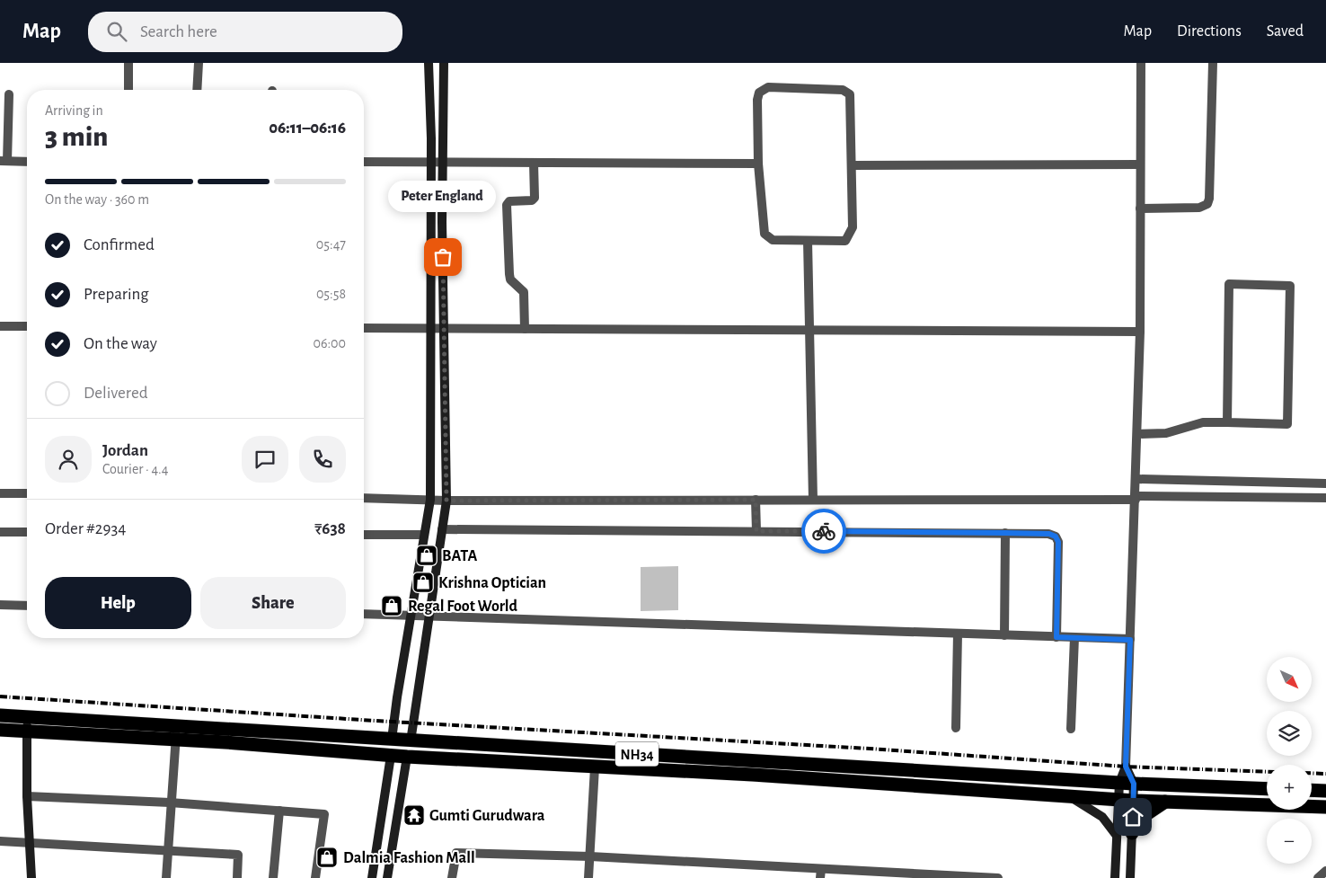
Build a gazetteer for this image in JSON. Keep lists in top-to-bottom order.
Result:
{
  "streets": {
    "highway": ["NH34"]
  },
  "places": {
    "other": ["Peter England"],
    "shop": [
      "BATA",
      "Krishna Optician",
      "Regal Foot World",
      "Dalmia Fashion Mall"
    ],
    "temple": ["Gumti Gurudwara"]
  },
  "north": "bottom right",
  "page": {
    "header": "Map",
    "search": "Search here",
    "nav": ["Map", "Directions", "Saved"],
    "heading": ["3 min", "Arriving in", "06:11–06:16"],
    "panel": [
      "Jordan",
      "Courier · 4.4",
      "Order #2934",
      "₹638"
    ],
    "bar": "On the way · 360 m",
    "bubble": "Peter England",
    "list": [
      ["Confirmed", "05:47"],
      ["Preparing", "05:58"],
      ["On the way", "06:00"],
      "Delivered"
    ],
    "buttons": ["Help", "Share"],
    "map_buttons": ["+", "−"]
  }
}
